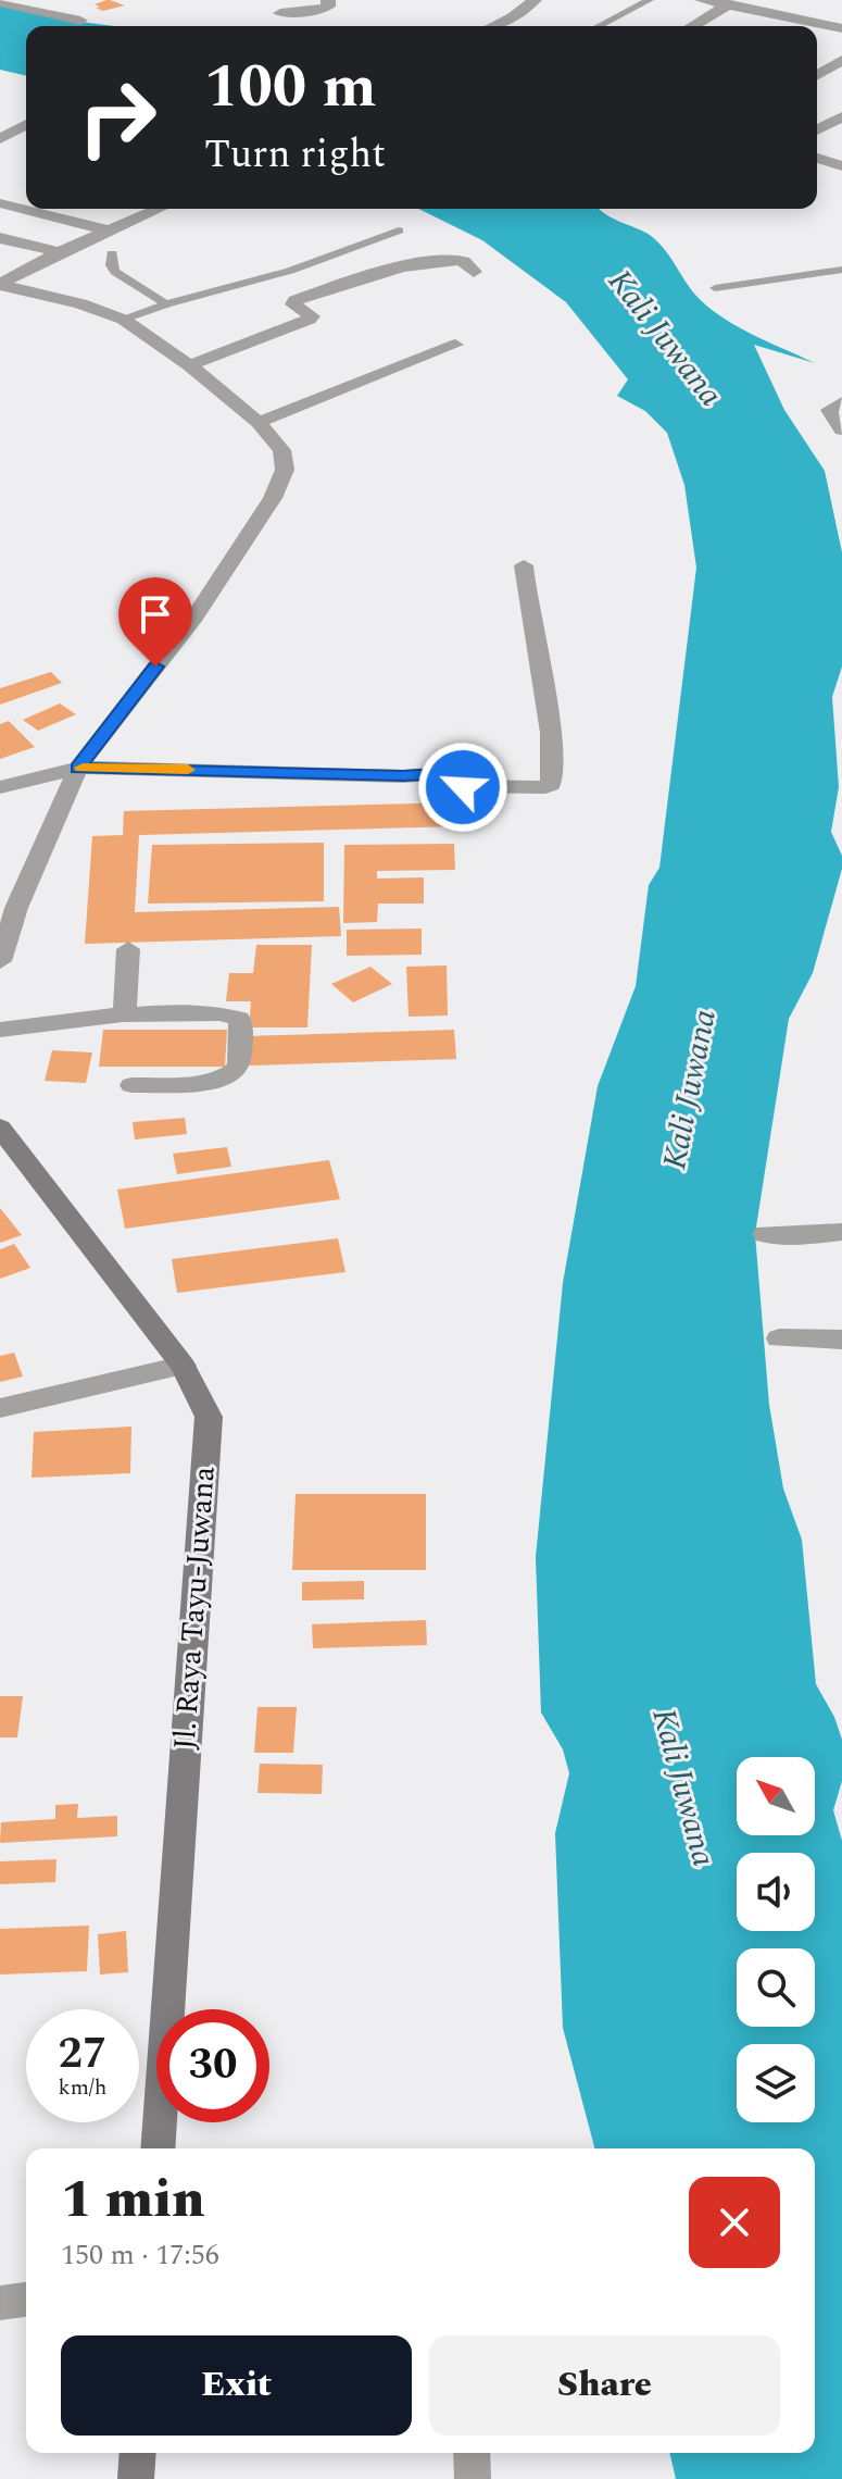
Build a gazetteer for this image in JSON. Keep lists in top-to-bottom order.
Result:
{
  "streets": {
    "main road": ["Jl. Raya Tayu-Juwana"]
  },
  "water": ["Kali Juwana"],
  "north": "top left",
  "page": {
    "turn": ["100 m", "Turn right"],
    "speed": "27 km/h",
    "limit": "30",
    "heading": ["1 min", "150 m · 17:56"],
    "buttons": ["Exit", "Share"]
  }
}
